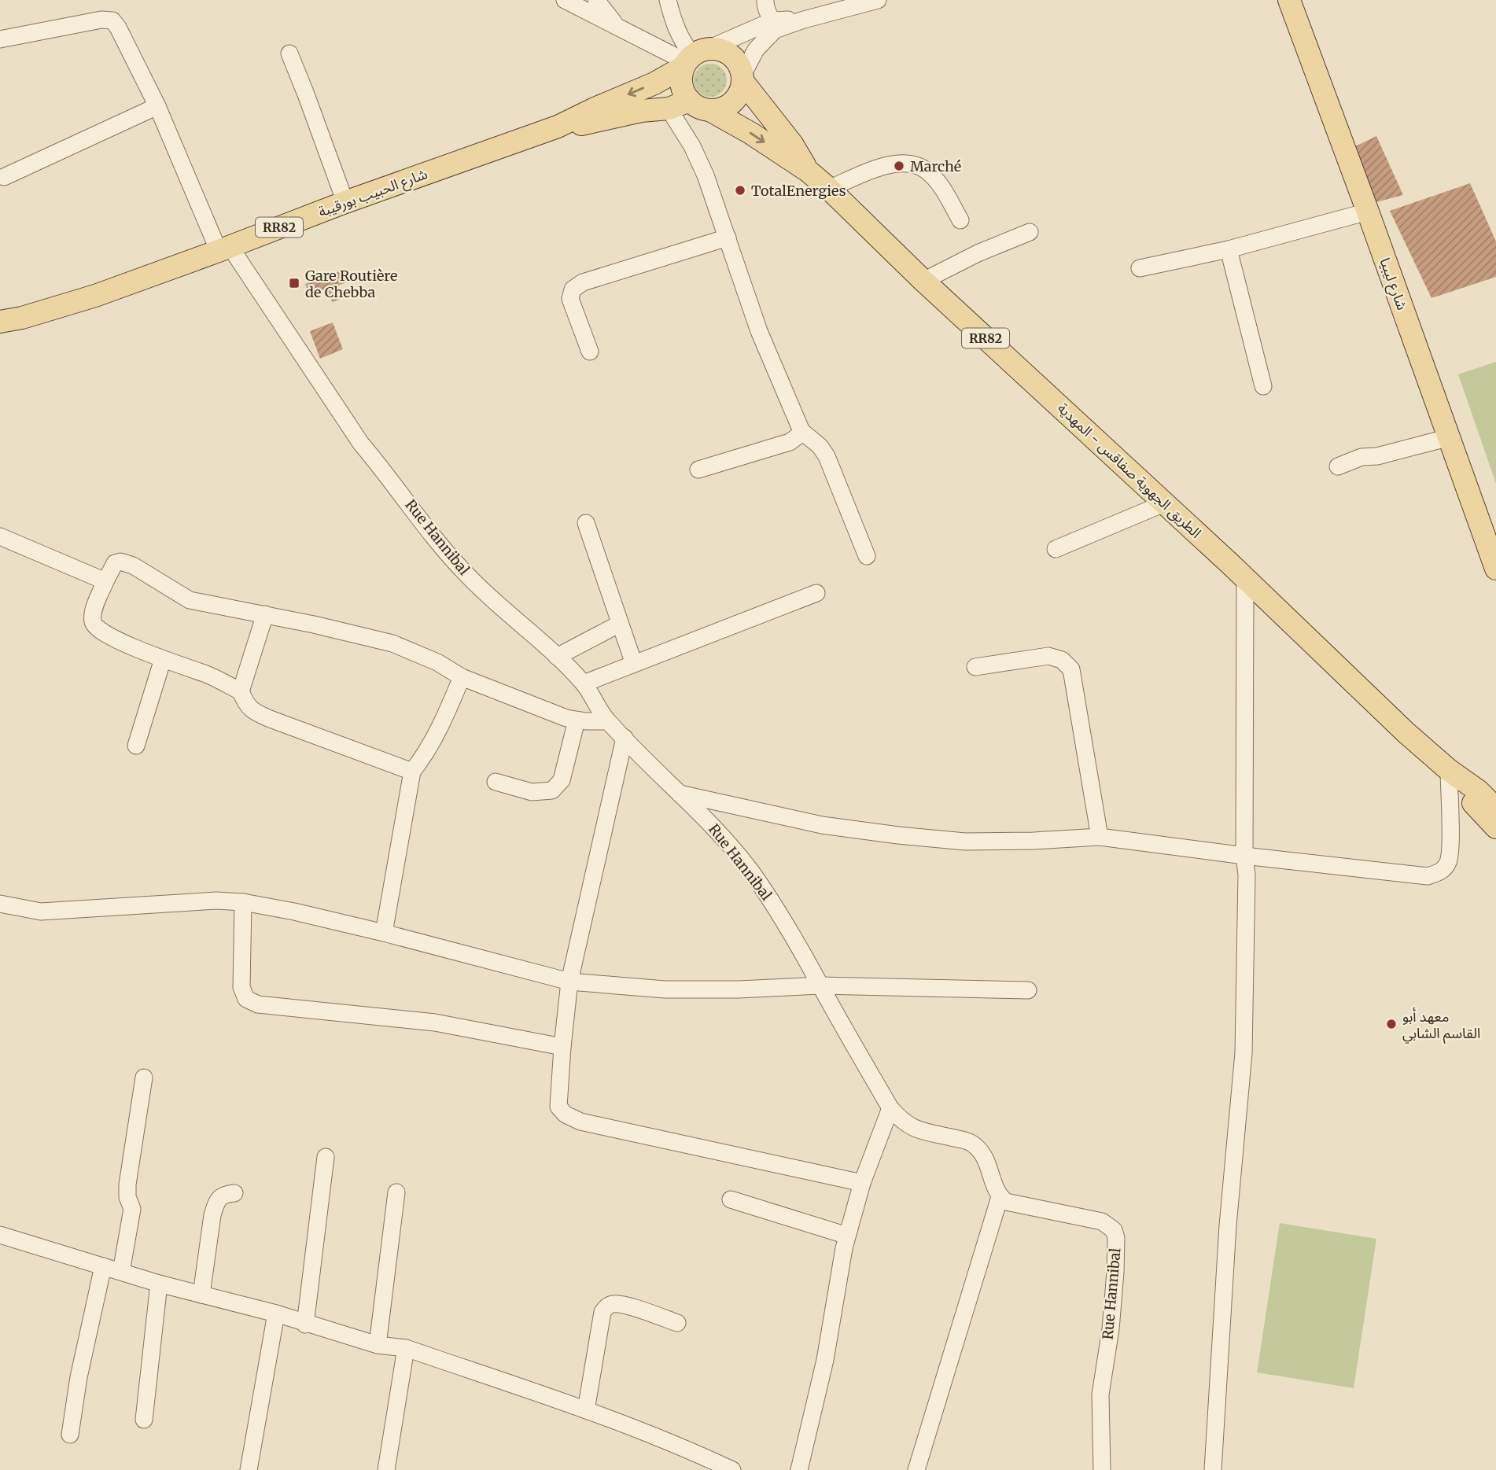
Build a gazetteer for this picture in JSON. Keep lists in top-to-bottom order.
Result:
{
  "streets": {
    "main road": [
      "شارع الحبيب بورقيبة",
      "RR82",
      "شارع ليبيا",
      "الطريق الجهوية صفاقس - المهدية"
    ],
    "street": ["Rue Hannibal"]
  },
  "crossings": [
    ["شارع الحبيب بورقيبة", "RR82"],
    ["شارع الحبيب بورقيبة", "الطريق الجهوية صفاقس - المهدية"],
    ["شارع الحبيب بورقيبة", "Rue Hannibal"],
    ["RR82", "الطريق الجهوية صفاقس - المهدية"]
  ],
  "places": {
    "other": ["Marché", "TotalEnergies", "معهد أبو القاسم الشابي"],
    "transit": ["Gare Routière de Chebba"]
  }
}
